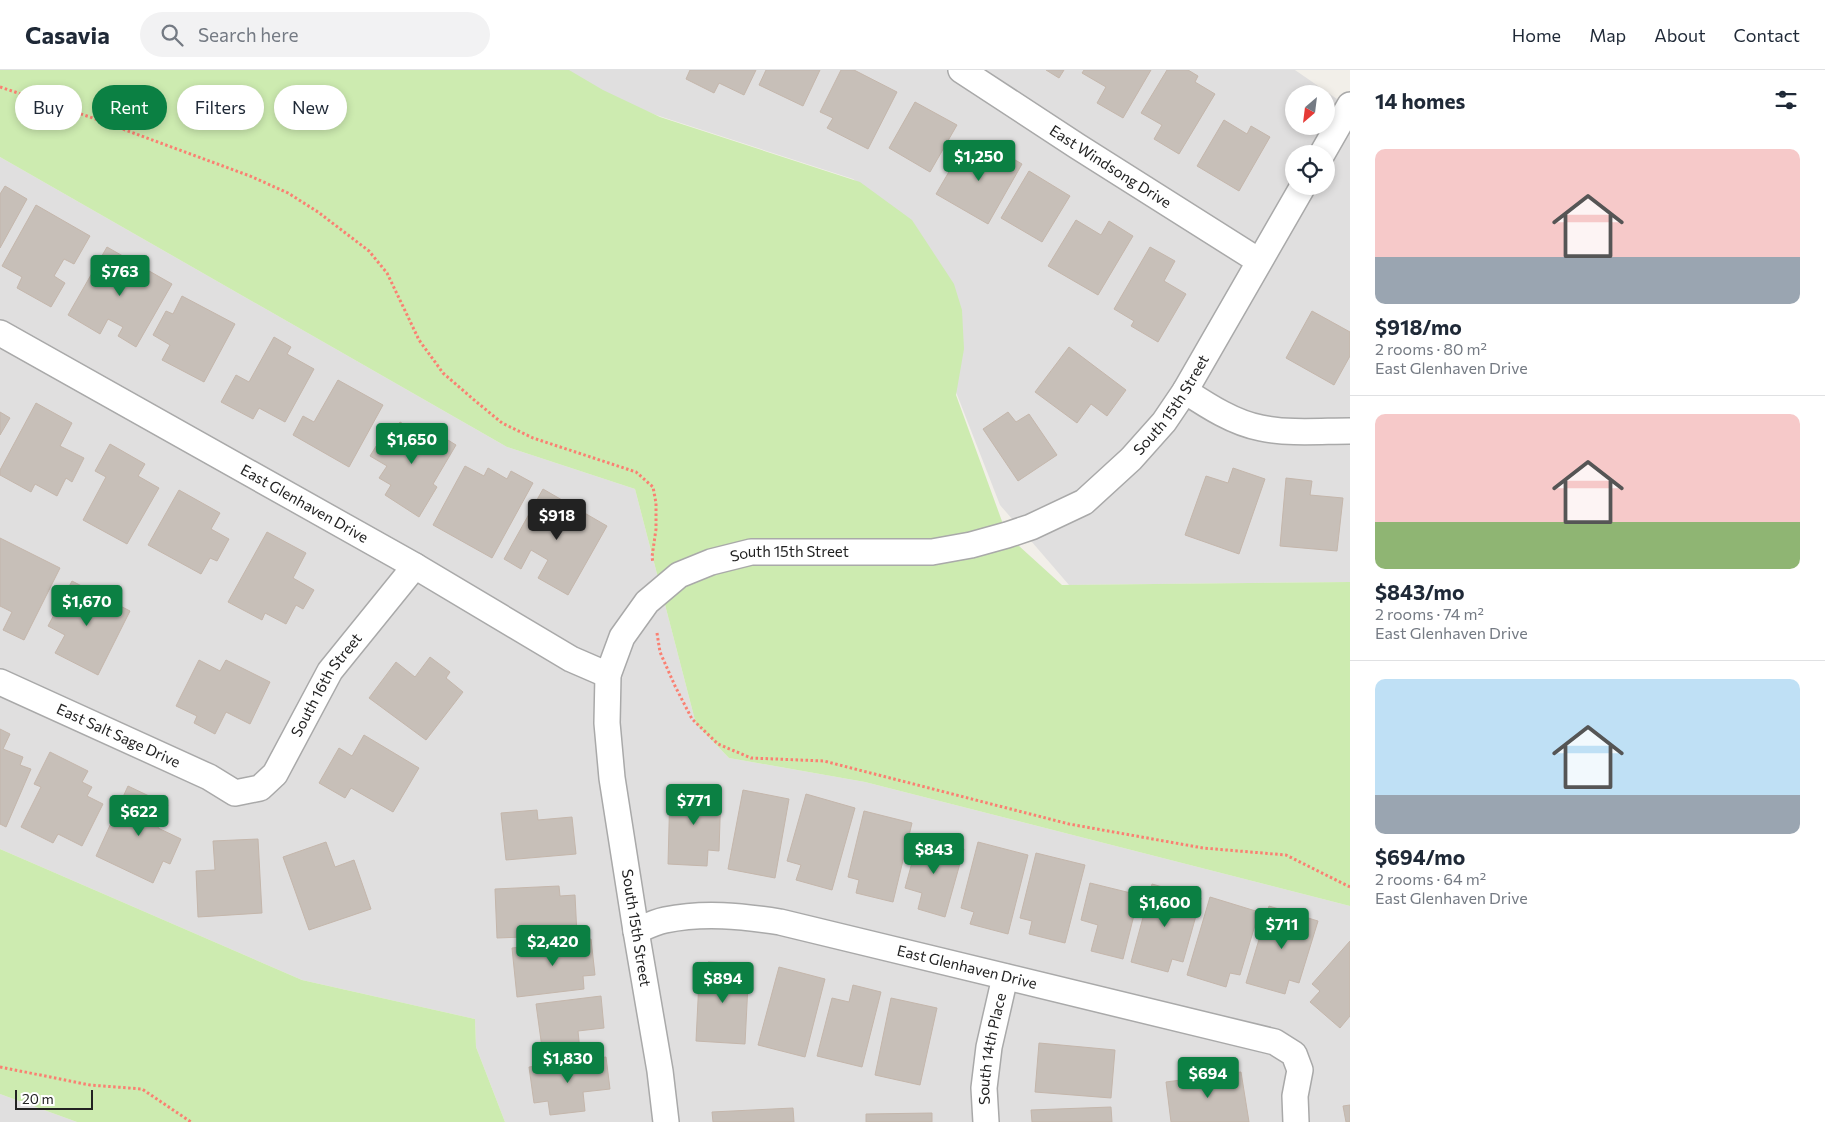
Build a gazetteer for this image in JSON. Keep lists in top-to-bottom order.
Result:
{
  "streets": {
    "street": [
      "East Windsong Drive",
      "South 15th Street",
      "East Glenhaven Drive",
      "South 16th Street",
      "East Salt Sage Drive",
      "South 14th Place"
    ]
  },
  "crossings": [
    ["East Windsong Drive", "South 15th Street"],
    ["South 15th Street", "East Glenhaven Drive"],
    ["East Glenhaven Drive", "South 16th Street"],
    ["East Glenhaven Drive", "South 14th Place"],
    ["South 16th Street", "East Salt Sage Drive"]
  ],
  "scale_bar": "20 m",
  "north": "bottom left",
  "page": {
    "header": "Casavia",
    "search": "Search here",
    "nav": [
      "Home",
      "Map",
      "About",
      "Contact"
    ],
    "heading": "14 homes",
    "chip": [
      "Buy",
      "Rent",
      "Filters",
      "New"
    ],
    "list": [
      {
        "name": "$918/mo",
        "note": "2 rooms · 80 m² · East Glenhaven Drive"
      },
      {
        "name": "$843/mo",
        "note": "2 rooms · 74 m² · East Glenhaven Drive"
      },
      {
        "name": "$694/mo",
        "note": "2 rooms · 64 m² · East Glenhaven Drive"
      }
    ],
    "price": [
      "$1,250",
      "$763",
      "$1,650",
      "$918",
      "$1,670",
      "$771",
      "$622",
      "$843",
      "$1,600",
      "$711",
      "$2,420",
      "$894",
      "$1,830",
      "$694"
    ],
    "scale": "20 m"
  }
}
